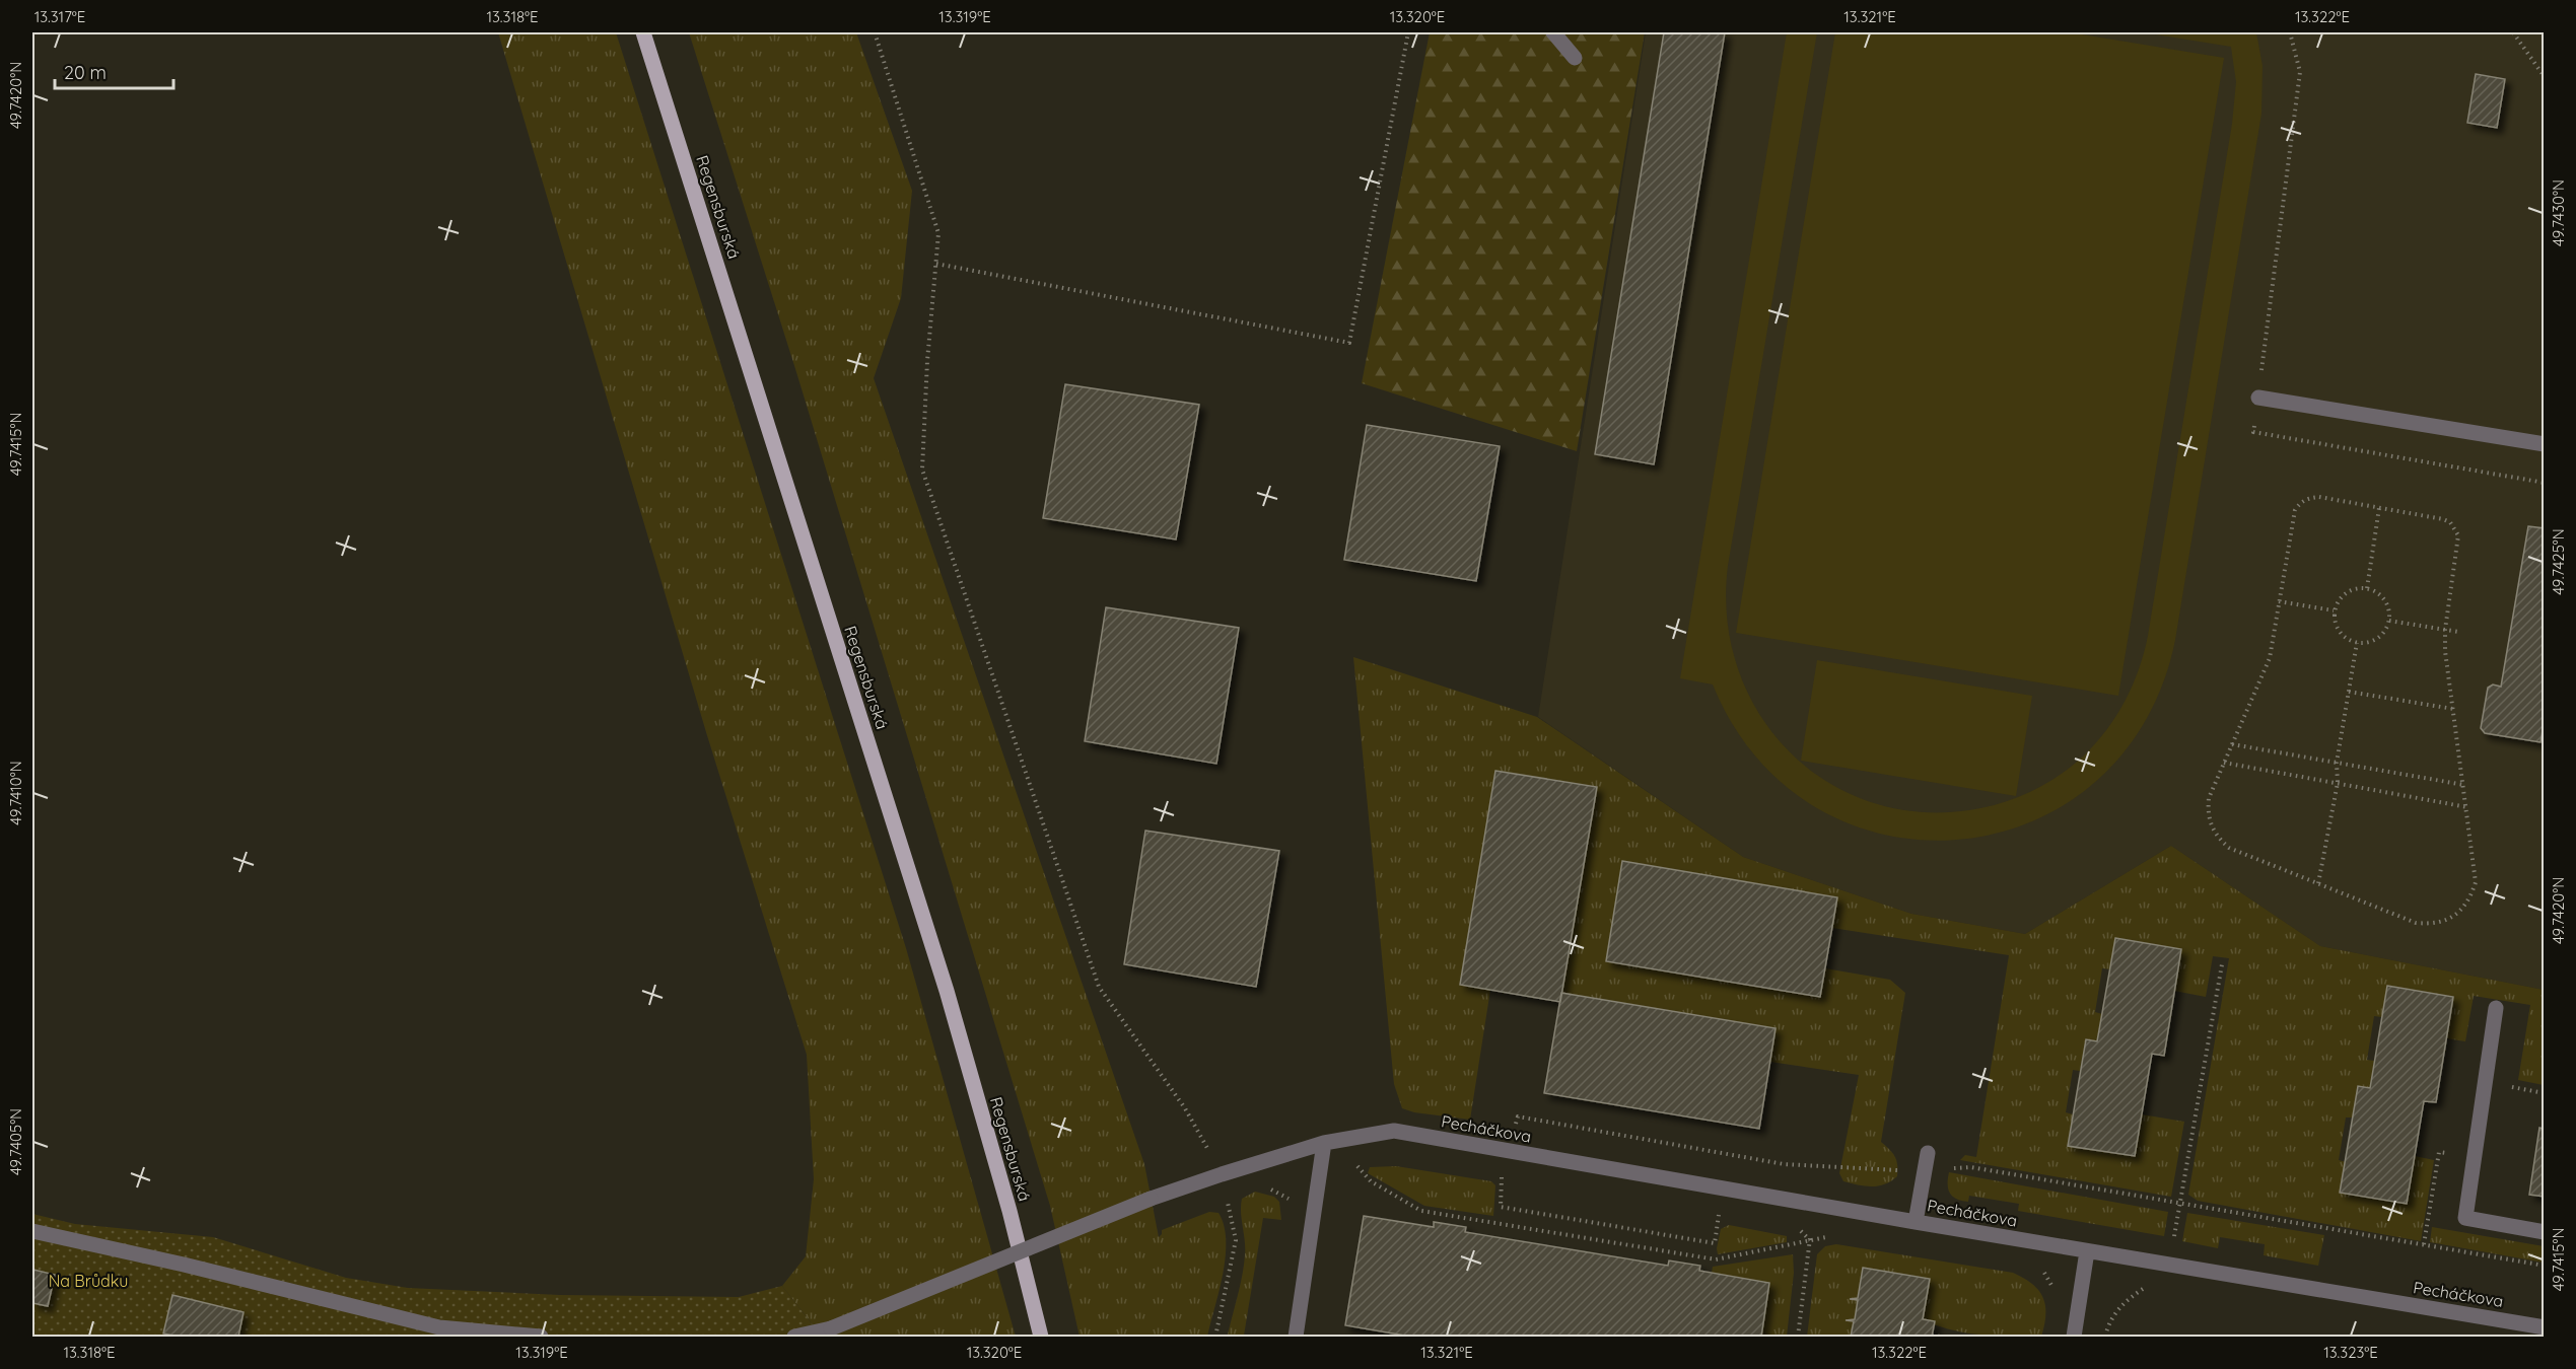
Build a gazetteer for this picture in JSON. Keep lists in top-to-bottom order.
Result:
{
  "streets": {
    "main road": ["Regensburská"],
    "street": ["Pecháčkova"]
  },
  "parks": ["Na Brůdku"],
  "scale_bar": "20 m",
  "coordinates": [
    "13.317°E",
    "13.318°E",
    "13.319°E",
    "13.320°E",
    "13.321°E",
    "13.322°E",
    "49.7420°N",
    "49.7430°N",
    "49.7415°N",
    "49.7425°N",
    "49.7410°N",
    "49.7405°N",
    "13.323°E"
  ]
}
